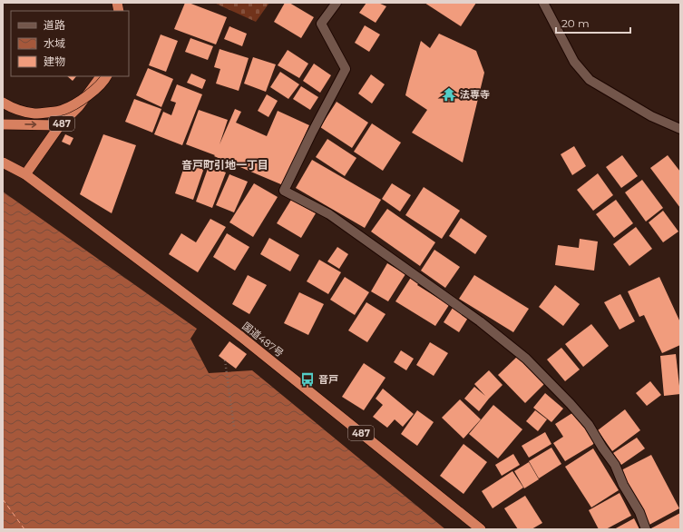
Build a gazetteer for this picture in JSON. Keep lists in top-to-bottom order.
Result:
{
  "streets": {
    "highway": ["487", "国道487号"]
  },
  "crossings": [
    ["487", "国道487号"]
  ],
  "districts": ["音戸町引地一丁目"],
  "places": {
    "temple": ["法専寺"],
    "bus stop": ["音戸"]
  },
  "legend": ["道路", "水域", "建物"],
  "scale_bar": "20 m"
}
